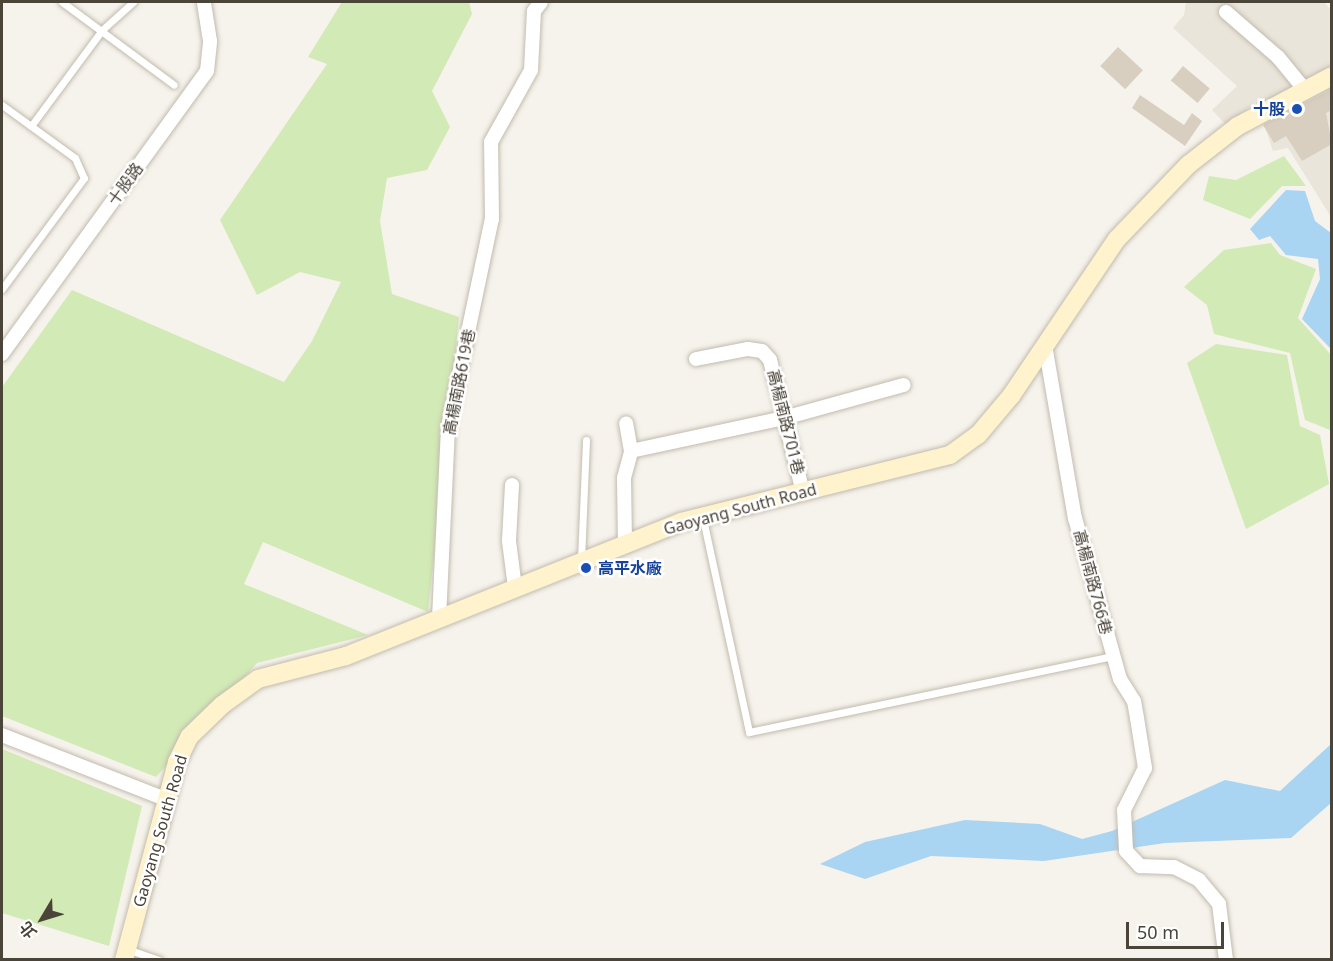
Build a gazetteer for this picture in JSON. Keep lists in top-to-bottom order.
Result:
{
  "streets": {
    "street": [
      "十股路",
      "高楊南路619巷",
      "高楊南路701巷",
      "Gaoyang South Road",
      "高楊南路766巷"
    ]
  },
  "crossings": [
    ["高楊南路619巷", "Gaoyang South Road"],
    ["高楊南路701巷", "Gaoyang South Road"],
    ["Gaoyang South Road", "高楊南路766巷"]
  ],
  "places": ["十股", "高平水廠"],
  "scale_bar": "50 m",
  "north": "bottom left"
}
